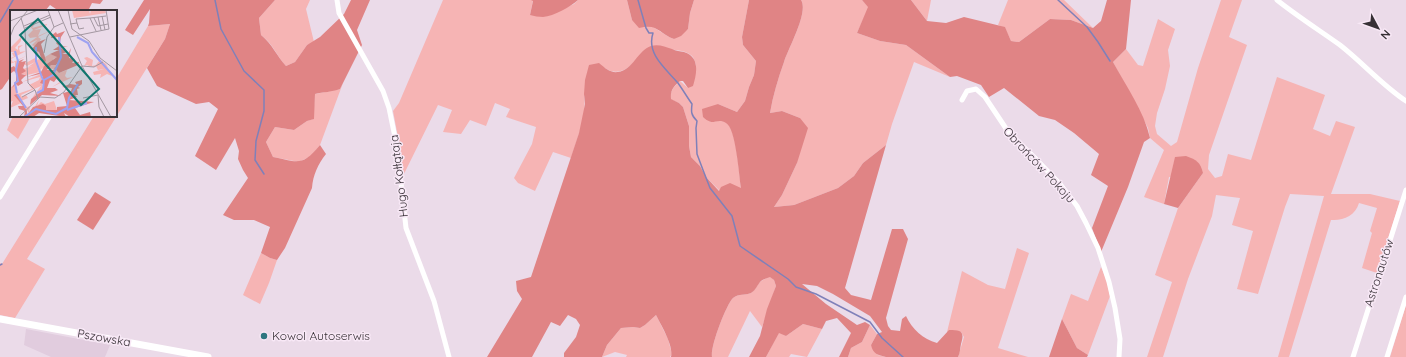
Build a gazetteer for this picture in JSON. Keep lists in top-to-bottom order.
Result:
{
  "streets": {
    "main road": ["Pszowska"],
    "street": ["Obrońców Pokoju", "Hugo Kołłątaja", "Astronautów"]
  },
  "places": ["Kowol Autoserwis"],
  "north": "bottom right"
}
